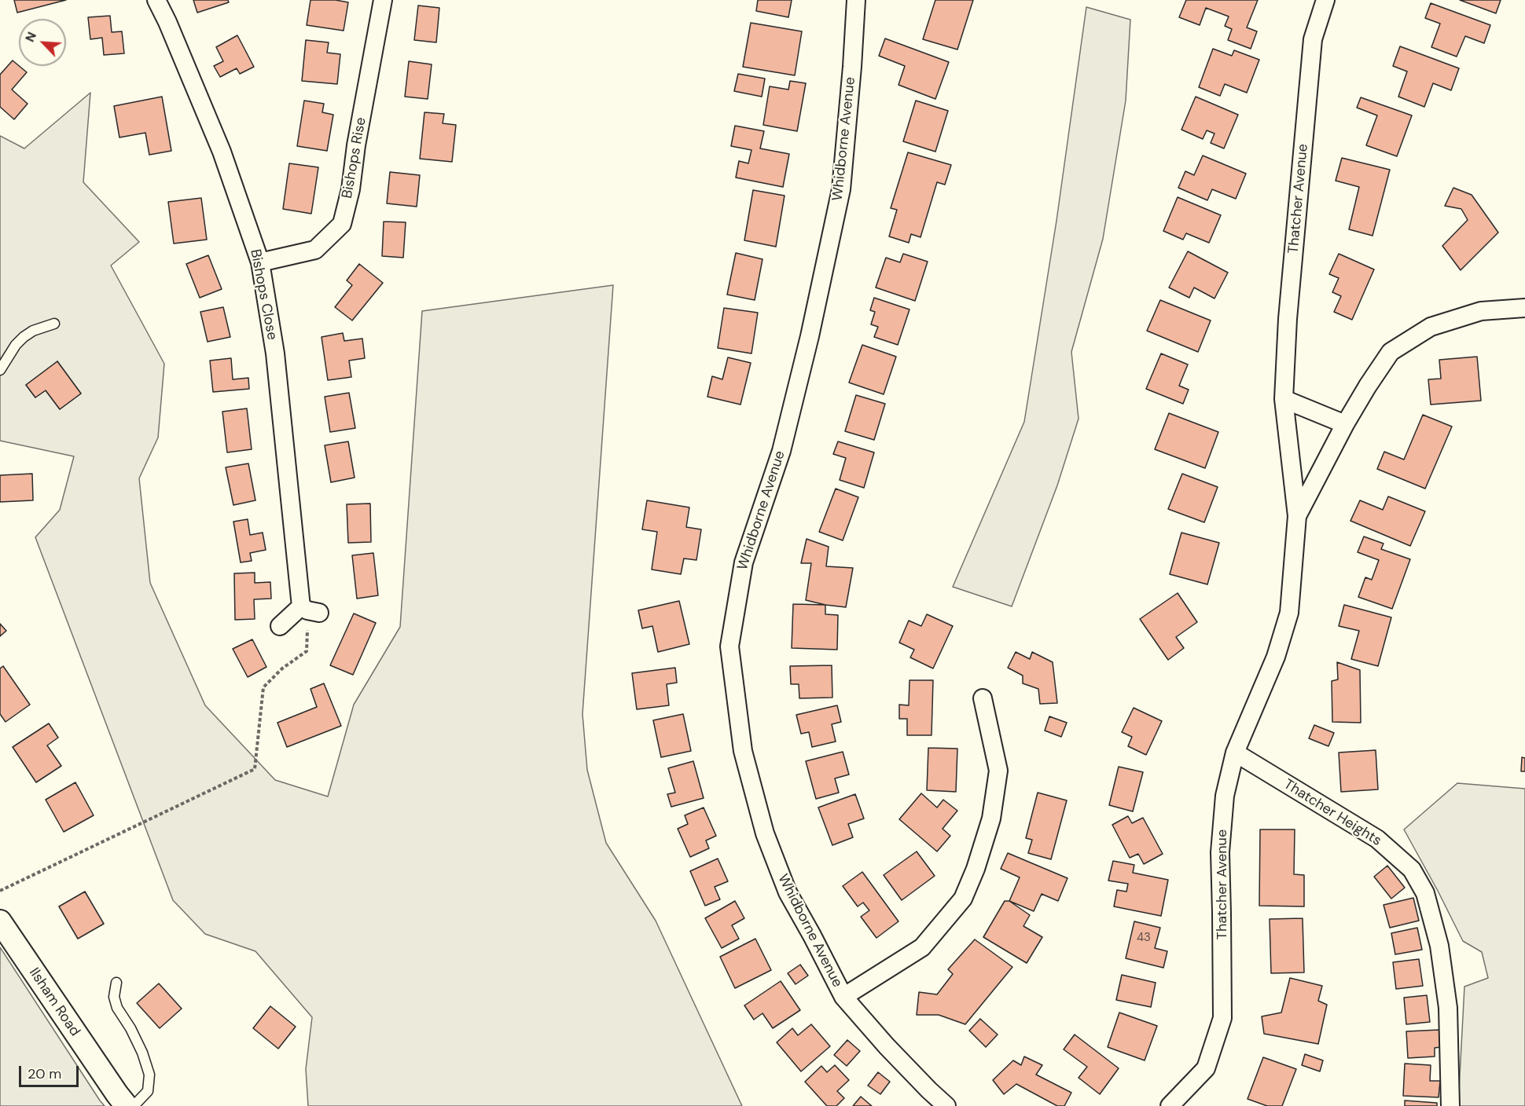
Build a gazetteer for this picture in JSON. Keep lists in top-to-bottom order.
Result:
{
  "streets": {
    "street": [
      "Whidborne Avenue",
      "Bishops Rise",
      "Thatcher Avenue",
      "Bishops Close",
      "Thatcher Heights",
      "Ilsham Road"
    ]
  },
  "crossings": [
    ["Bishops Rise", "Bishops Close"],
    ["Thatcher Avenue", "Thatcher Heights"]
  ],
  "house_numbers": ["43"],
  "scale_bar": "20 m",
  "north": "top left"
}
